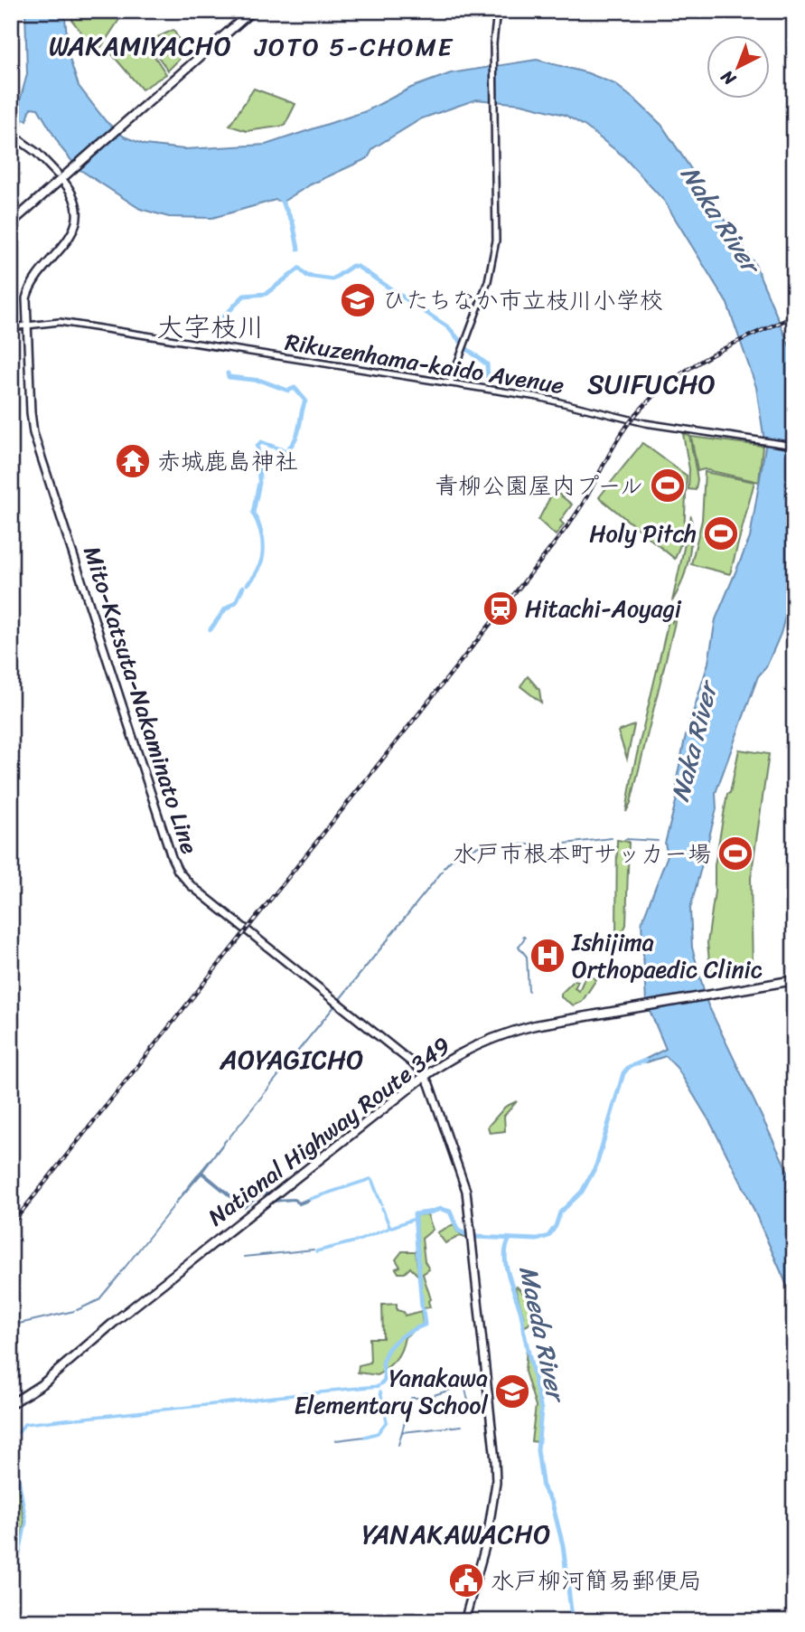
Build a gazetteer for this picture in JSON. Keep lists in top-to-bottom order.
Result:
{
  "streets": {
    "highway": ["National Highway Route 349"],
    "main road": ["Rikuzenhama-kaido Avenue", "Mito-Katsuta-Nakaminato Line"]
  },
  "crossings": [
    ["Rikuzenhama-kaido Avenue", "Mito-Katsuta-Nakaminato Line"],
    ["Mito-Katsuta-Nakaminato Line", "National Highway Route 349"]
  ],
  "districts": [
    "WAKAMIYACHO",
    "JOTO 5-CHOME",
    "大字枝川",
    "SUIFUCHO",
    "AOYAGICHO",
    "YANAKAWACHO"
  ],
  "water": ["Naka River", "Maeda River"],
  "places": {
    "school or university": ["ひたちなか市立枝川小学校", "Yanakawa Elementary School"],
    "temple": ["赤城鹿島神社"],
    "sports": ["青柳公園屋内プール", "Holy Pitch", "水戸市根本町サッカー場"],
    "station": ["Hitachi-Aoyagi"],
    "hospital": ["Ishijima Orthopaedic Clinic"],
    "public building": ["水戸柳河簡易郵便局"]
  },
  "north": "bottom left"
}
